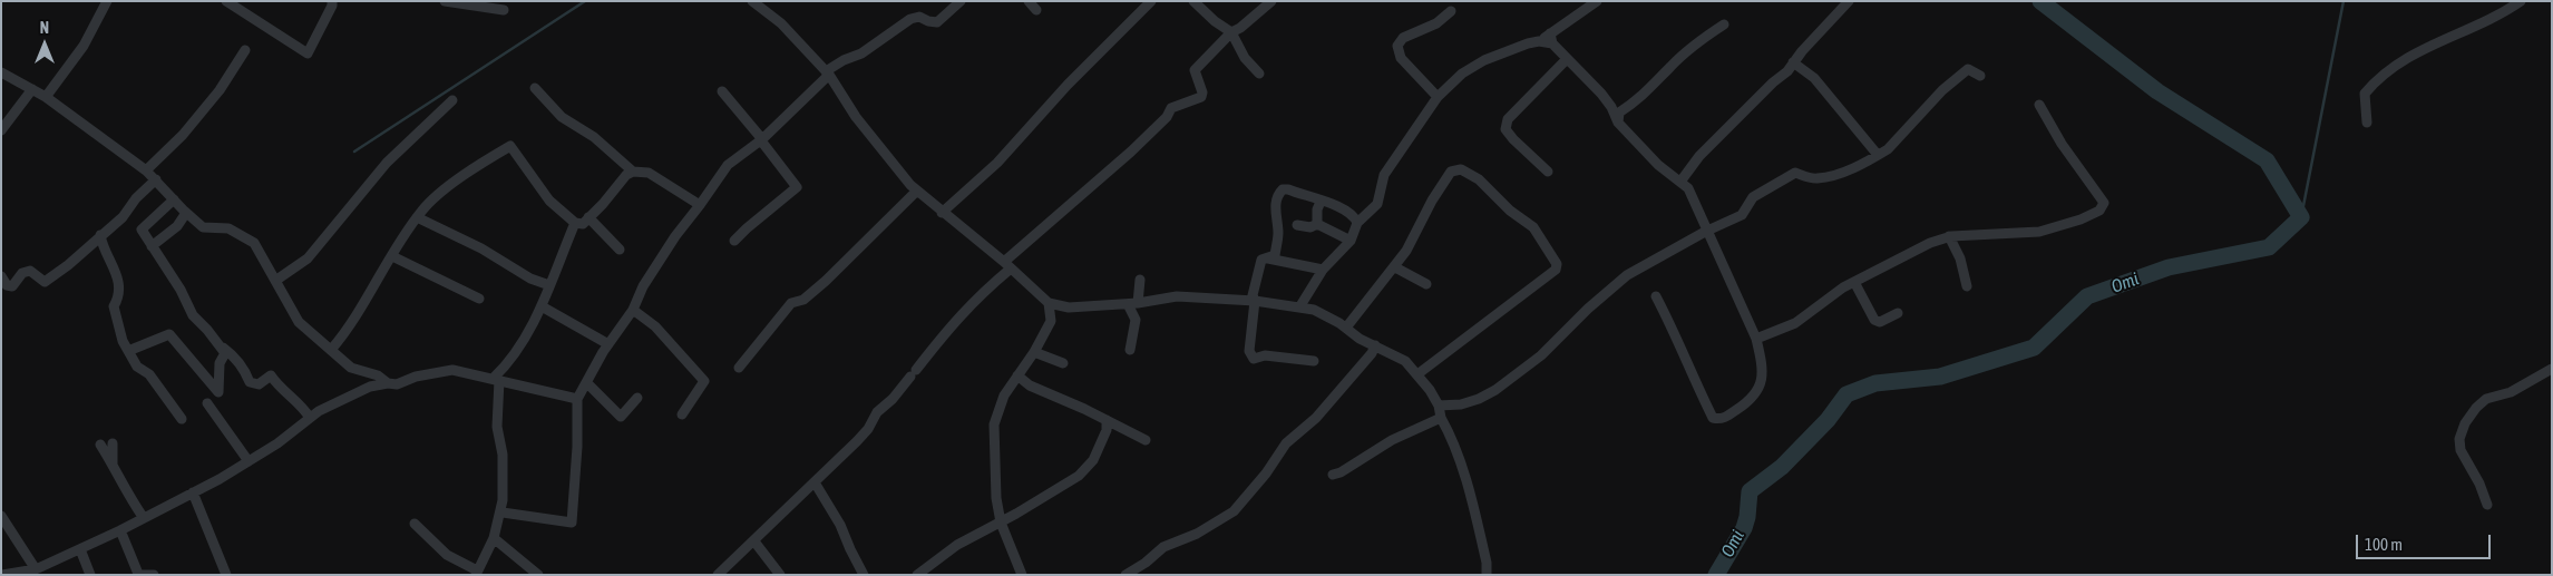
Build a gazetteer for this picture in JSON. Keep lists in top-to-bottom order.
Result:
{
  "water": ["Omi"],
  "scale_bar": "100 m",
  "north": "top"
}
